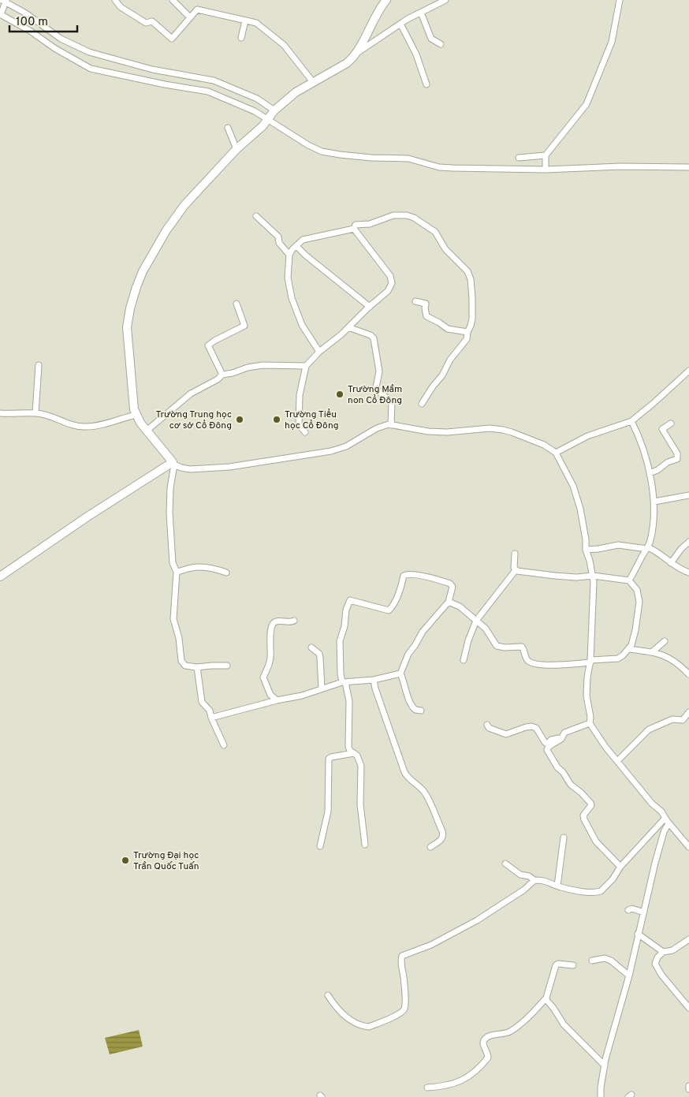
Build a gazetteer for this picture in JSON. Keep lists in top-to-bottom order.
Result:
{
  "places": [
    "Trường Mầm non Cổ Đông",
    "Trường Trung học cơ sở Cổ Đông",
    "Trường Tiểu học Cổ Đông",
    "Trường Đại học Trần Quốc Tuấn"
  ],
  "scale_bar": "100 m"
}
